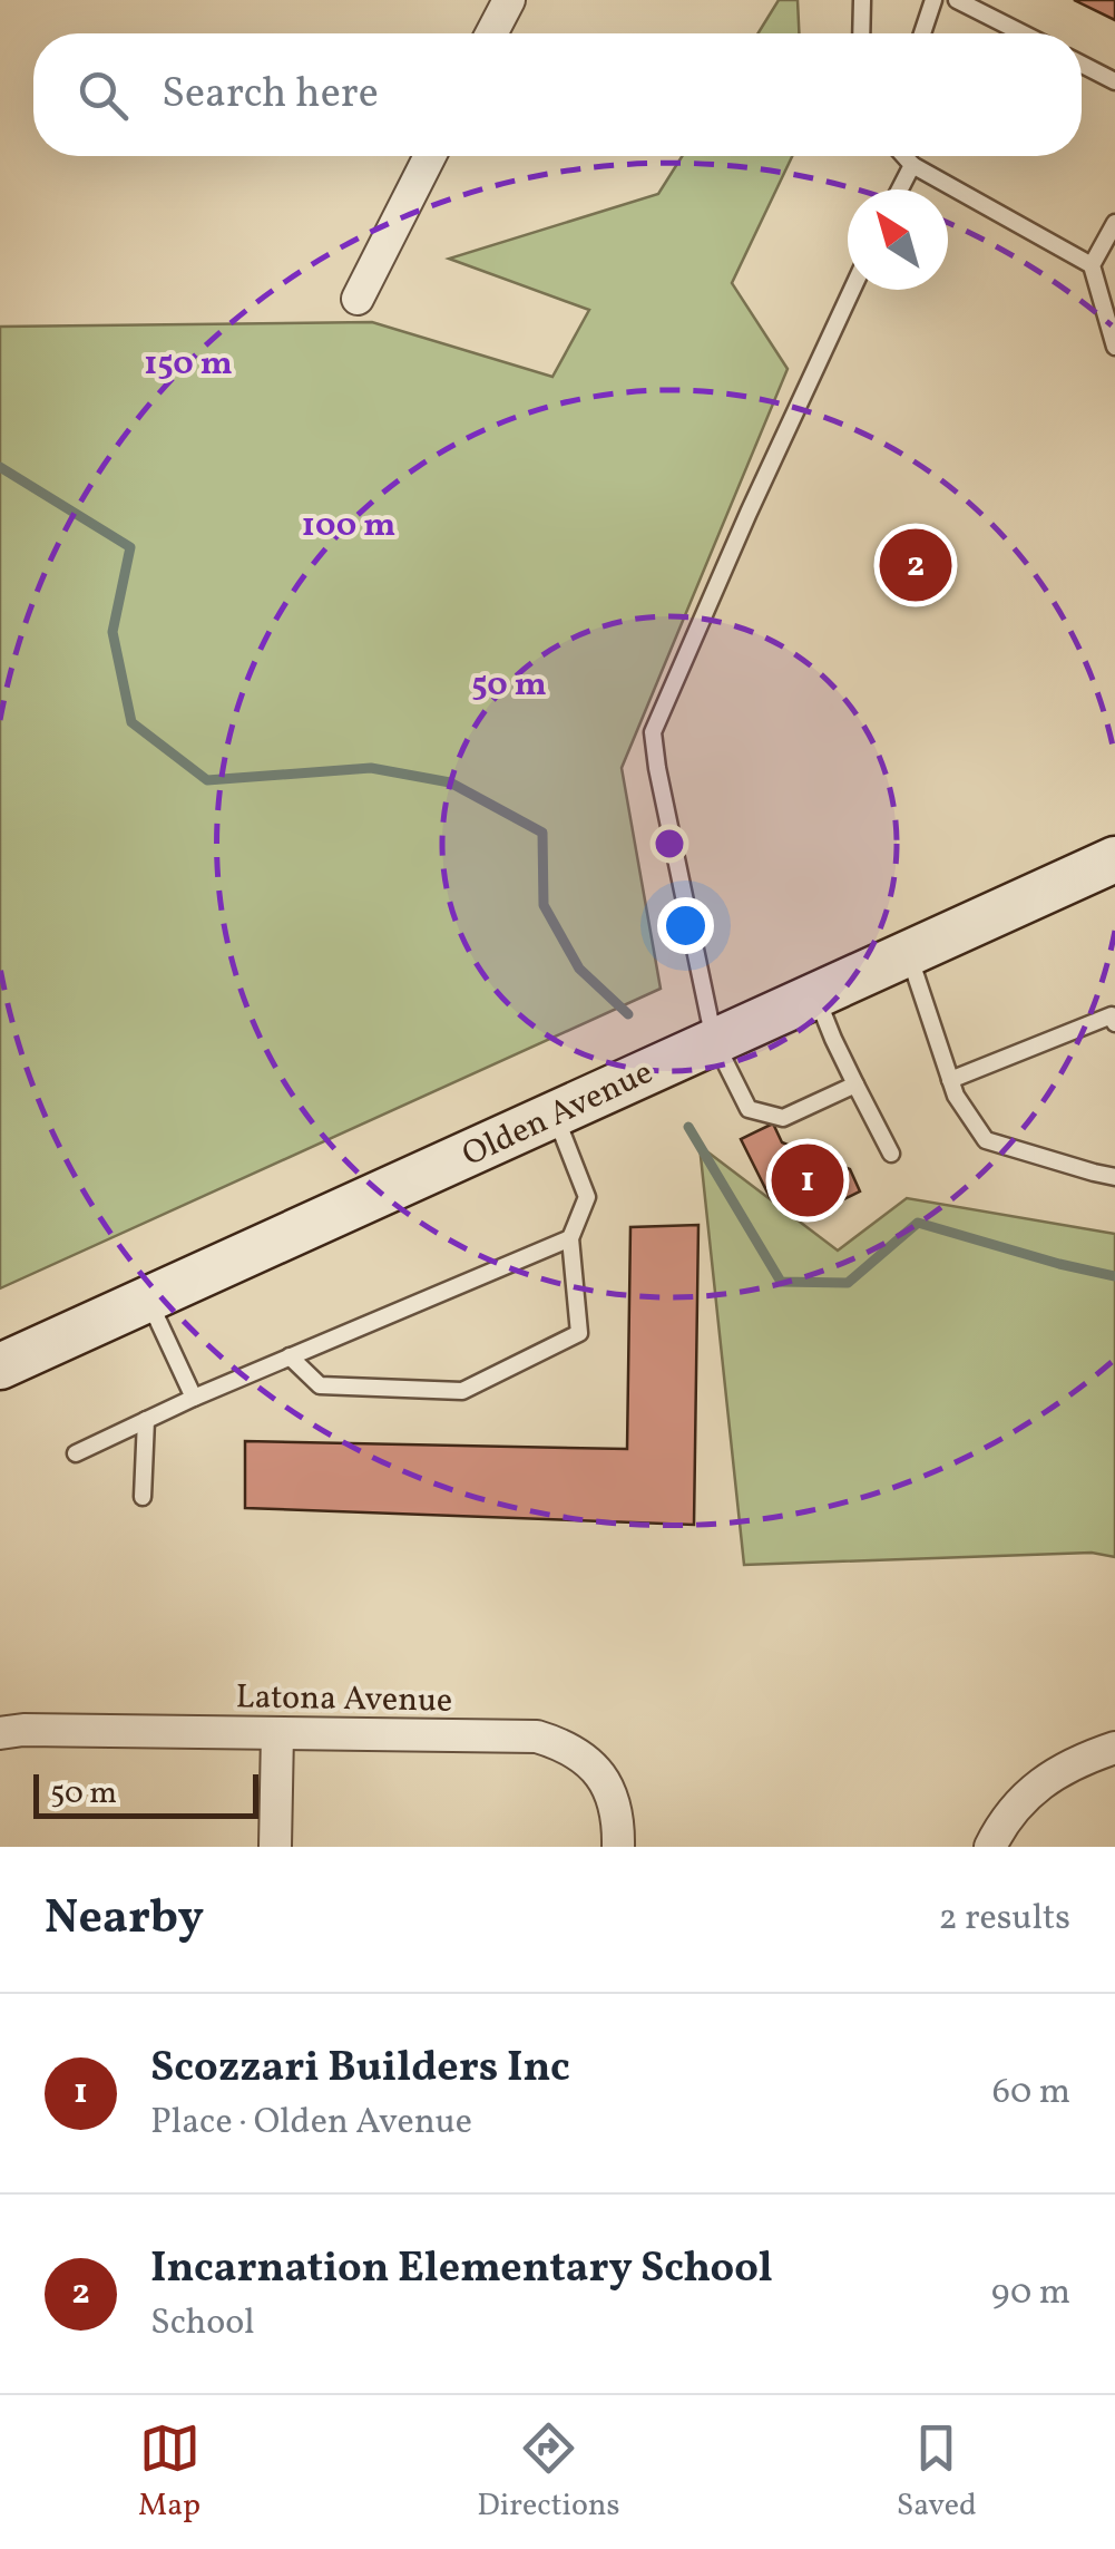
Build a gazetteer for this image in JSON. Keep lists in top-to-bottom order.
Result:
{
  "streets": {
    "main road": ["Olden Avenue"],
    "street": ["Latona Avenue"]
  },
  "scale_bar": "50 m",
  "north": "top left",
  "page": {
    "search": "Search here",
    "pins": ["2", "1"],
    "scale": "50 m",
    "heading": ["Nearby", "2 results"],
    "list": [
      {
        "mark": "1",
        "name": "Scozzari Builders Inc",
        "note": "Place · Olden Avenue",
        "value": "60 m"
      },
      {
        "mark": "2",
        "name": "Incarnation Elementary School",
        "note": "School",
        "value": "90 m"
      }
    ],
    "nav": ["Map", "Directions", "Saved"]
  },
  "rings": ["150 m", "100 m", "50 m"]
}
